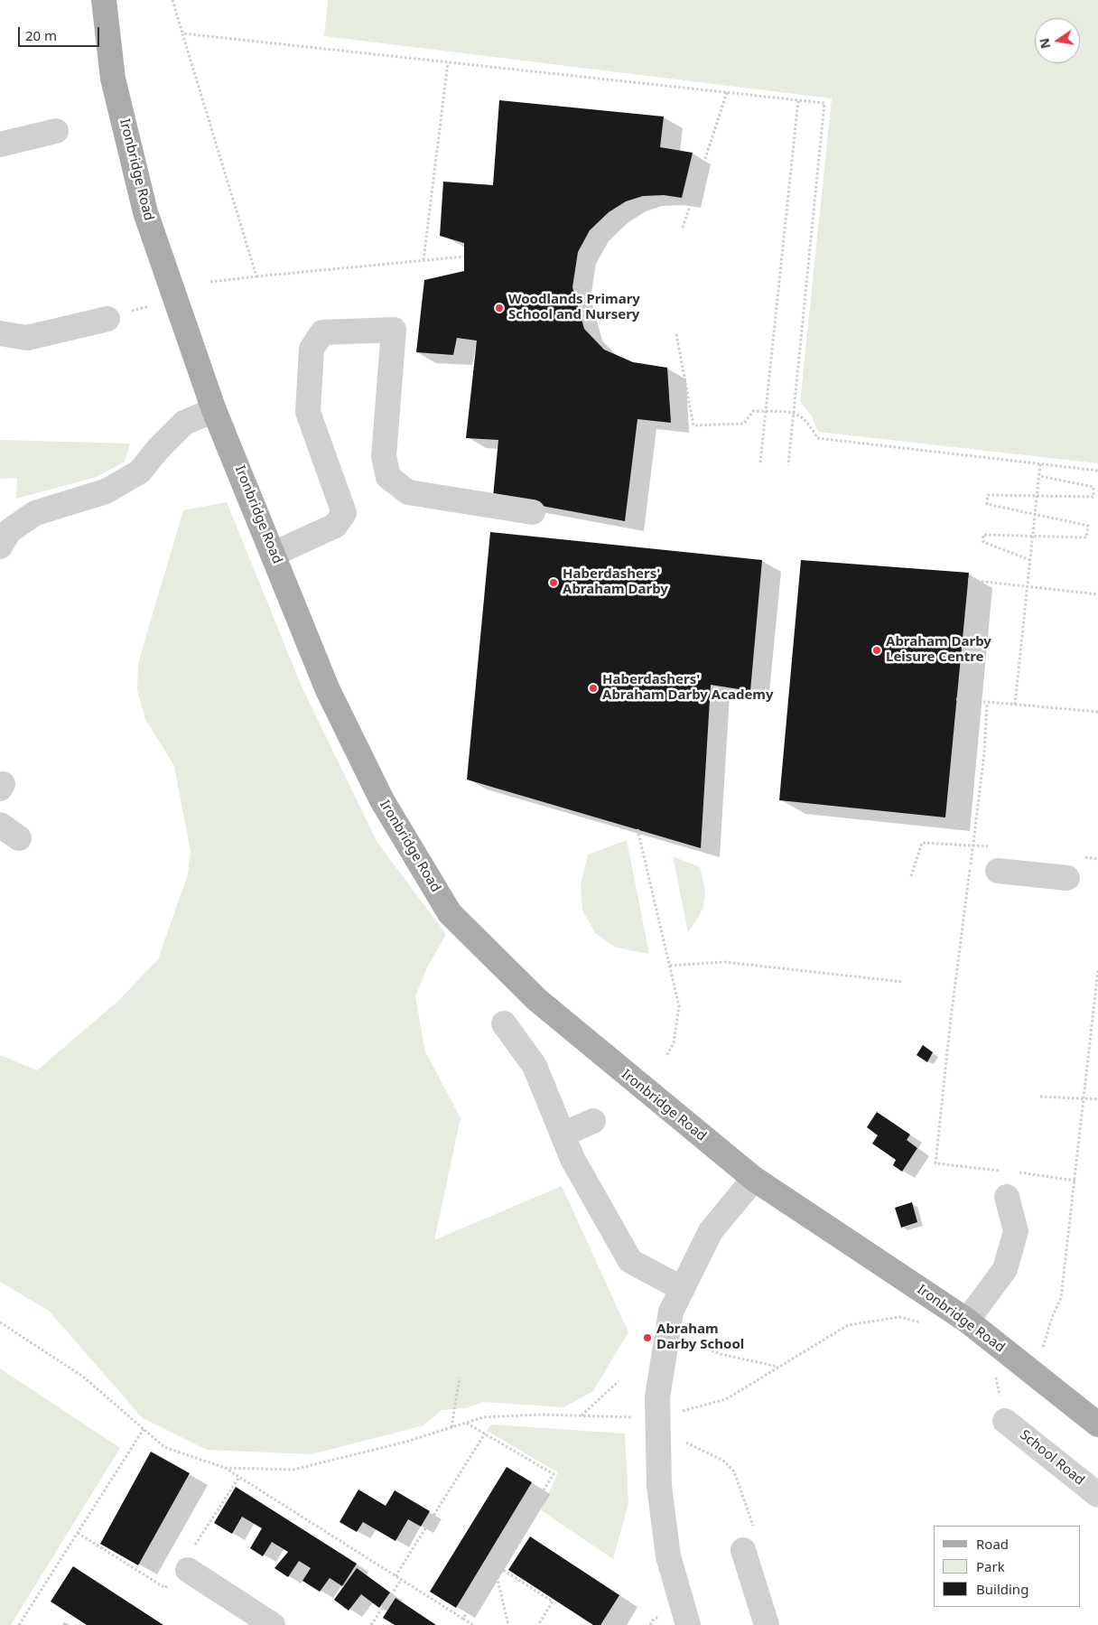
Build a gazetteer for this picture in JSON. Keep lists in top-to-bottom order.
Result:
{
  "streets": {
    "main road": ["Ironbridge Road"],
    "street": ["School Road"]
  },
  "places": [
    "Woodlands Primary School and Nursery",
    "Haberdashers' Abraham Darby",
    "Abraham Darby Leisure Centre",
    "Haberdashers' Abraham Darby Academy",
    "Abraham Darby School"
  ],
  "legend": ["Road", "Park", "Building"],
  "scale_bar": "20 m",
  "north": "left"
}
